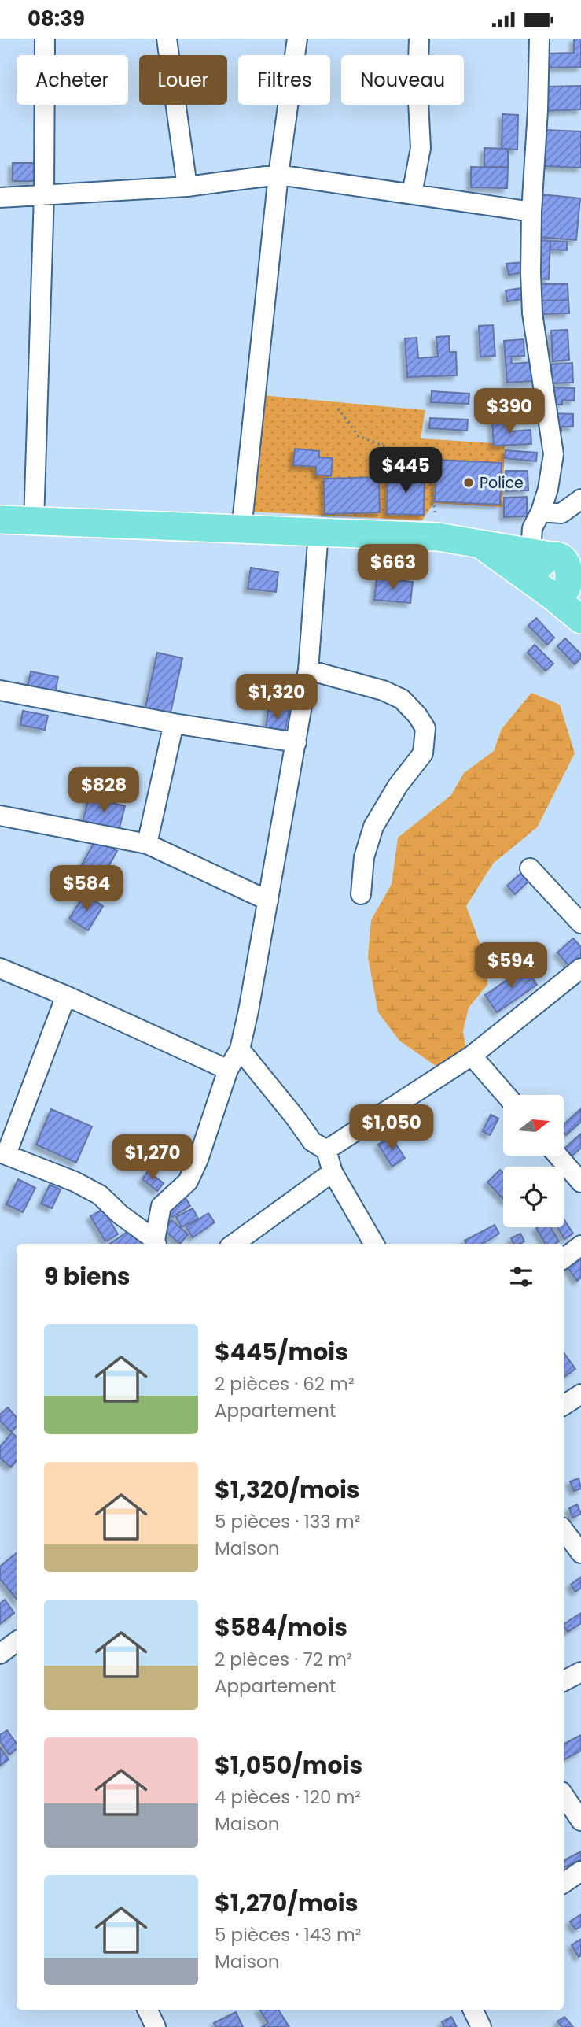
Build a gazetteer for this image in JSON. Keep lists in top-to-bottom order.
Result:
{
  "places": ["Police"],
  "north": "right",
  "page": {
    "status": "08:39",
    "chip": [
      "Acheter",
      "Louer",
      "Filtres",
      "Nouveau"
    ],
    "price": [
      "$390",
      "$445",
      "$663",
      "$1,320",
      "$828",
      "$584",
      "$594",
      "$1,050",
      "$1,270"
    ],
    "heading": "9 biens",
    "list": [
      {
        "name": "$445/mois",
        "note": "2 pièces · 62 m² · Appartement"
      },
      {
        "name": "$1,320/mois",
        "note": "5 pièces · 133 m² · Maison"
      },
      {
        "name": "$584/mois",
        "note": "2 pièces · 72 m² · Appartement"
      },
      {
        "name": "$1,050/mois",
        "note": "4 pièces · 120 m² · Maison"
      },
      {
        "name": "$1,270/mois",
        "note": "5 pièces · 143 m² · Maison"
      }
    ]
  }
}
